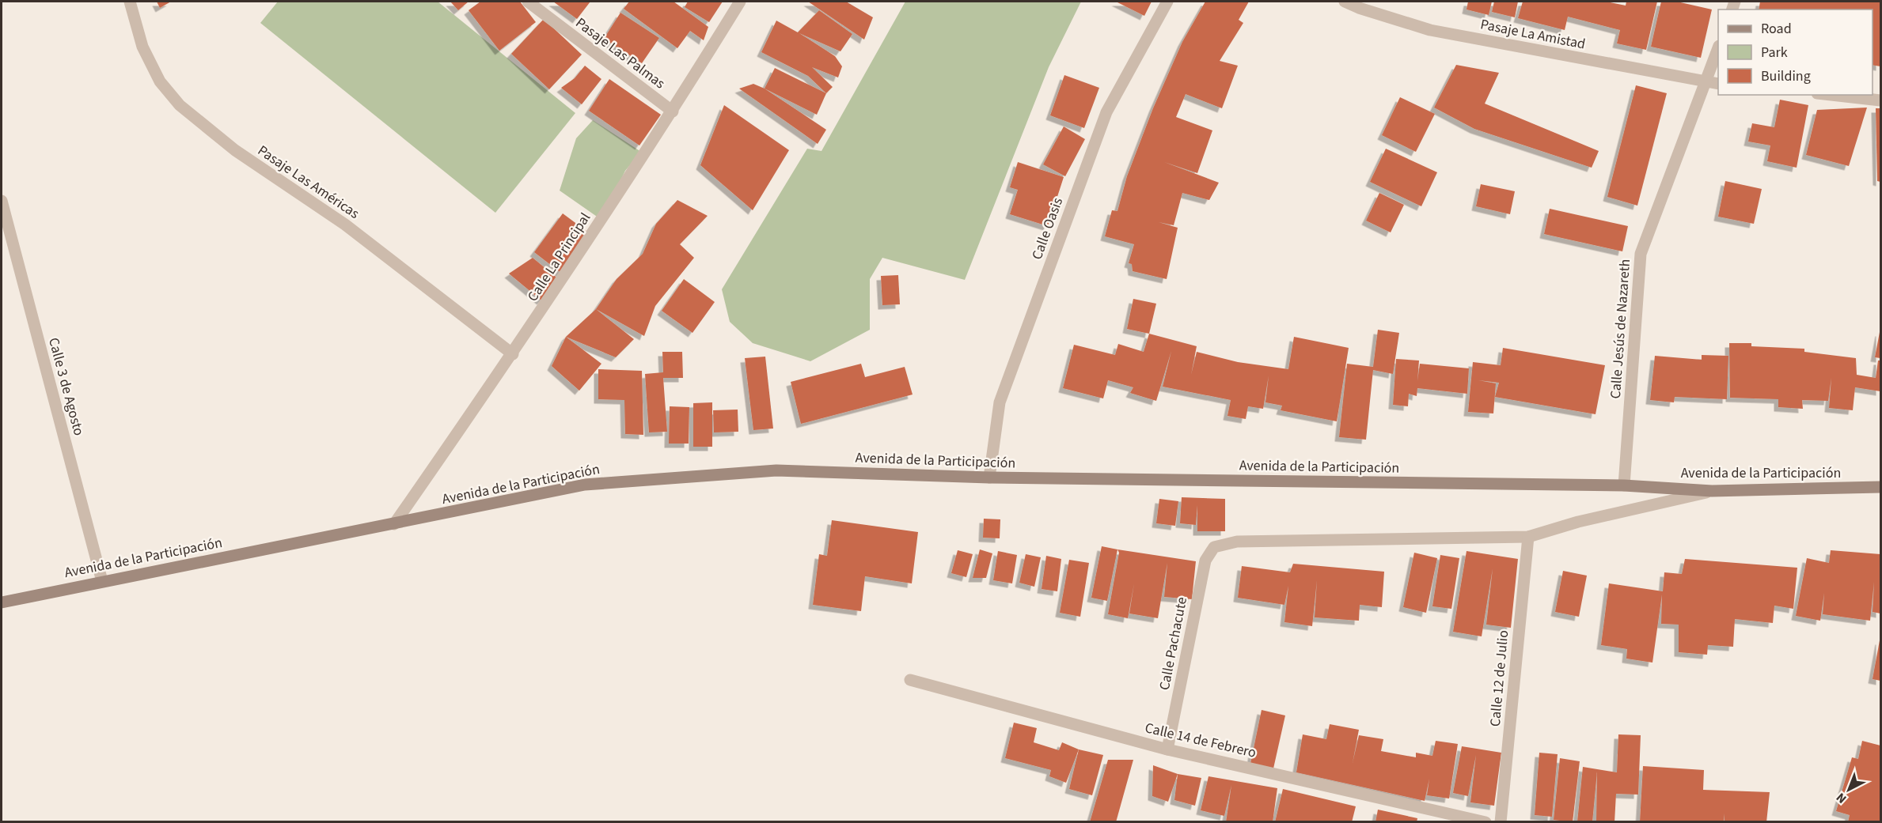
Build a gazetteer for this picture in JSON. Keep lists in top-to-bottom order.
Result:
{
  "streets": {
    "main road": ["Avenida de la Participación"],
    "street": [
      "Pasaje La Amistad",
      "Pasaje Las Palmas",
      "Pasaje Las Américas",
      "Calle Oasis",
      "Calle La Principal",
      "Calle Jesús de Nazareth",
      "Calle 3 de Agosto",
      "Calle Pachacute",
      "Calle 12 de Julio",
      "Calle 14 de Febrero"
    ]
  },
  "crossings": [
    ["Pasaje La Amistad", "Calle Jesús de Nazareth"],
    ["Pasaje Las Palmas", "Calle La Principal"],
    ["Pasaje Las Américas", "Calle La Principal"],
    ["Calle Oasis", "Avenida de la Participación"],
    ["Calle La Principal", "Avenida de la Participación"],
    ["Calle Jesús de Nazareth", "Avenida de la Participación"],
    ["Calle 3 de Agosto", "Avenida de la Participación"],
    ["Calle Pachacute", "Calle 12 de Julio"],
    ["Calle Pachacute", "Calle 14 de Febrero"]
  ],
  "legend": ["Road", "Park", "Building"],
  "north": "bottom left"
}
